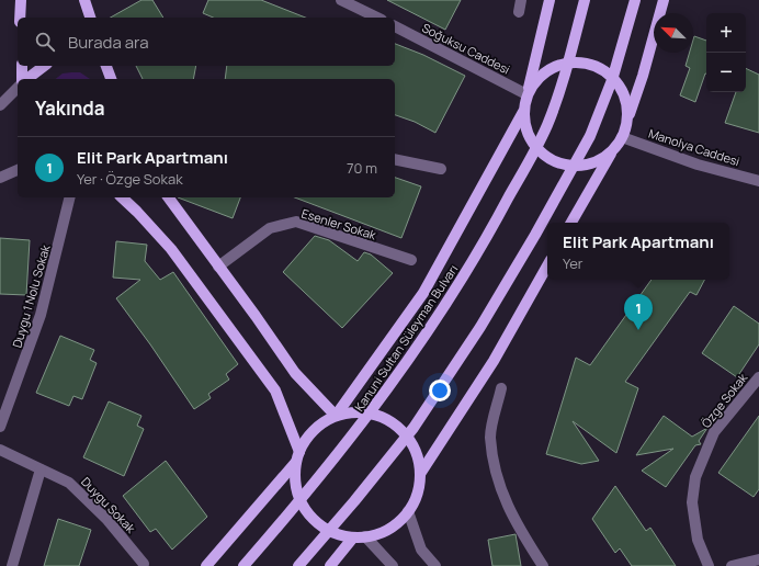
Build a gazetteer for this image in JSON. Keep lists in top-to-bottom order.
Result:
{
  "streets": {
    "main road": ["Kanuni Sultan Süleyman Bulvarı"],
    "street": [
      "Soğuksu Caddesi",
      "Manolya Caddesi",
      "Esenler Sokak",
      "Duygu 1 Nolu Sokak",
      "Özge Sokak",
      "Duygu Sokak"
    ]
  },
  "crossings": [
    ["Soğuksu Caddesi", "Manolya Caddesi"]
  ],
  "north": "top left",
  "page": {
    "map_buttons": ["+", "−"],
    "search": "Burada ara",
    "heading": "Yakında",
    "list": [
      {
        "mark": "1",
        "name": "Elit Park Apartmanı",
        "note": "Yer · Özge Sokak",
        "value": "70 m"
      }
    ],
    "popup": ["Elit Park Apartmanı", "Yer"],
    "pins": "1"
  }
}
